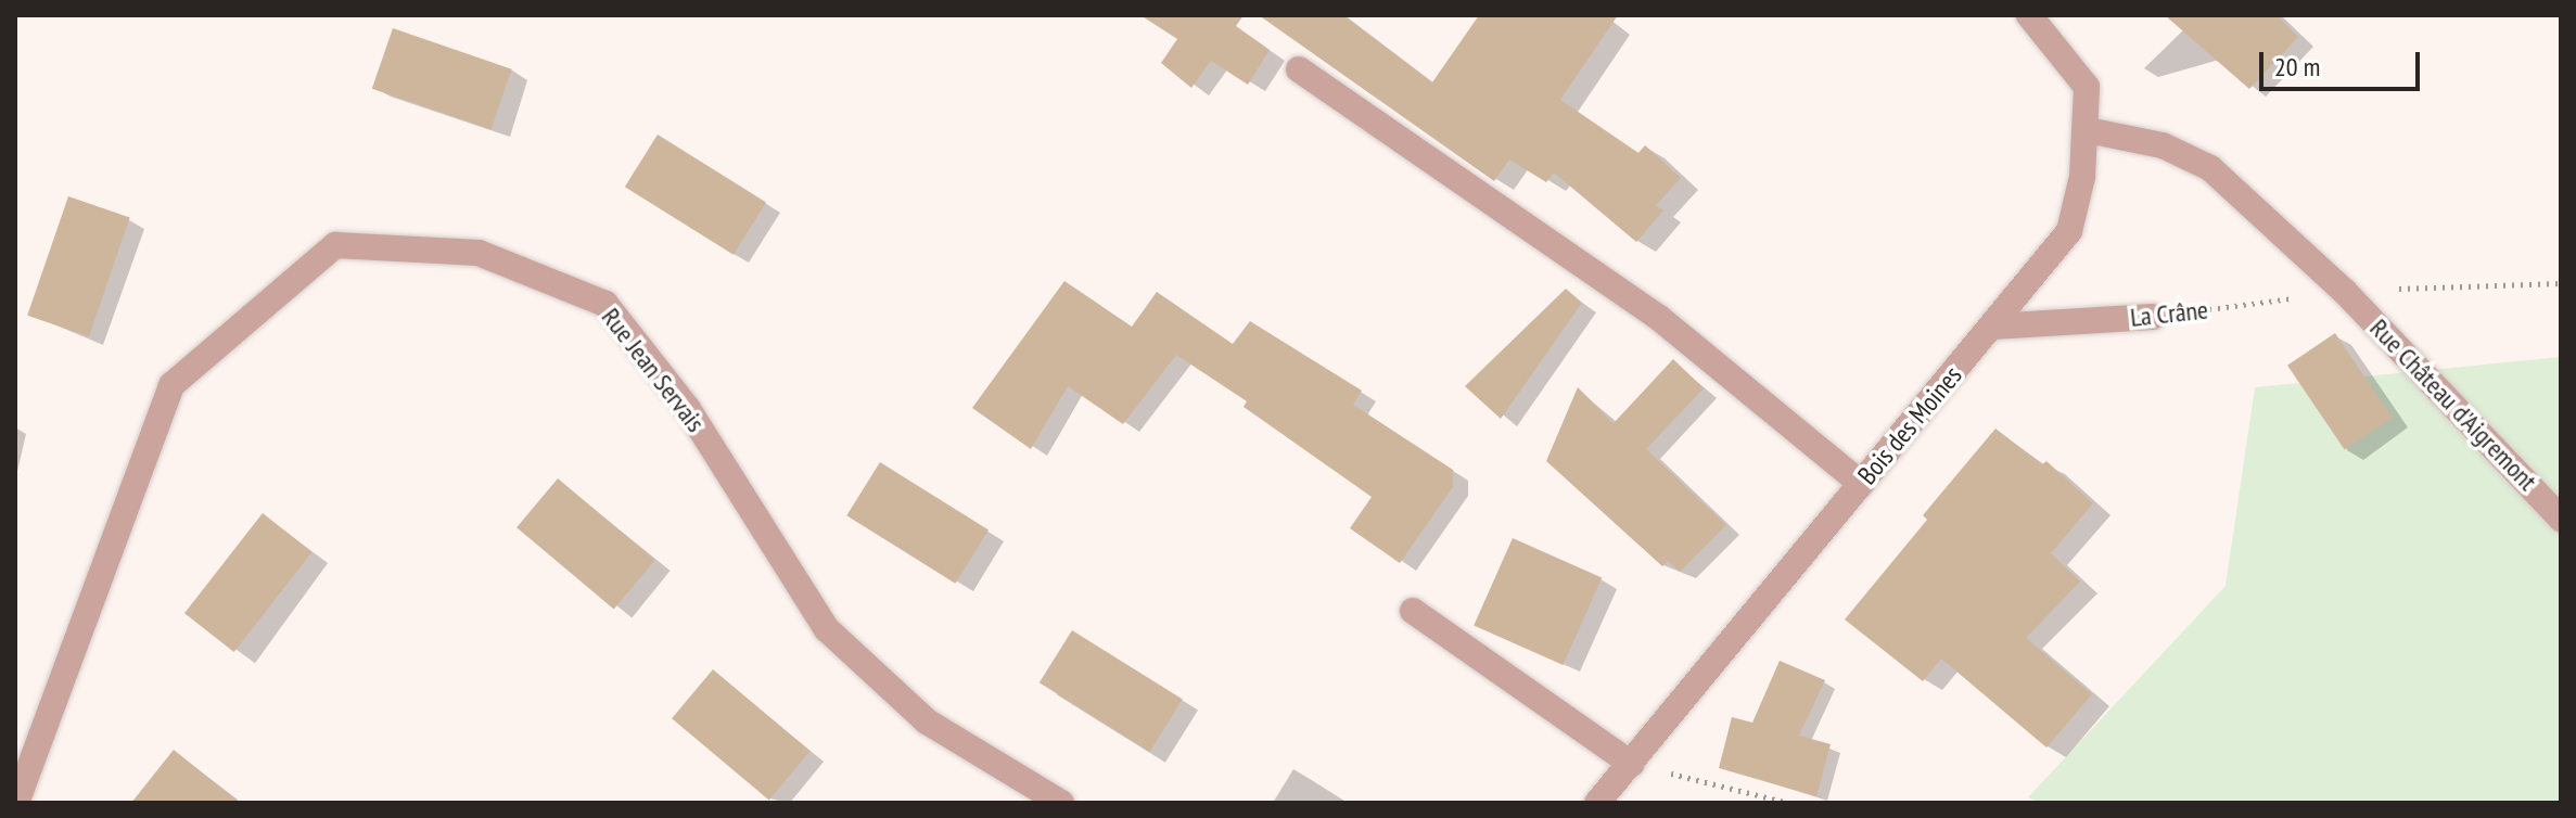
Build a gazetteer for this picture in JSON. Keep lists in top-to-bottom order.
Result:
{
  "streets": {
    "street": [
      "La Crâne",
      "Rue Jean Servais",
      "Rue Château d'Aigremont",
      "Bois des Moines"
    ]
  },
  "crossings": [
    ["La Crâne", "Rue Château d'Aigremont"],
    ["La Crâne", "Bois des Moines"]
  ],
  "scale_bar": "20 m"
}
